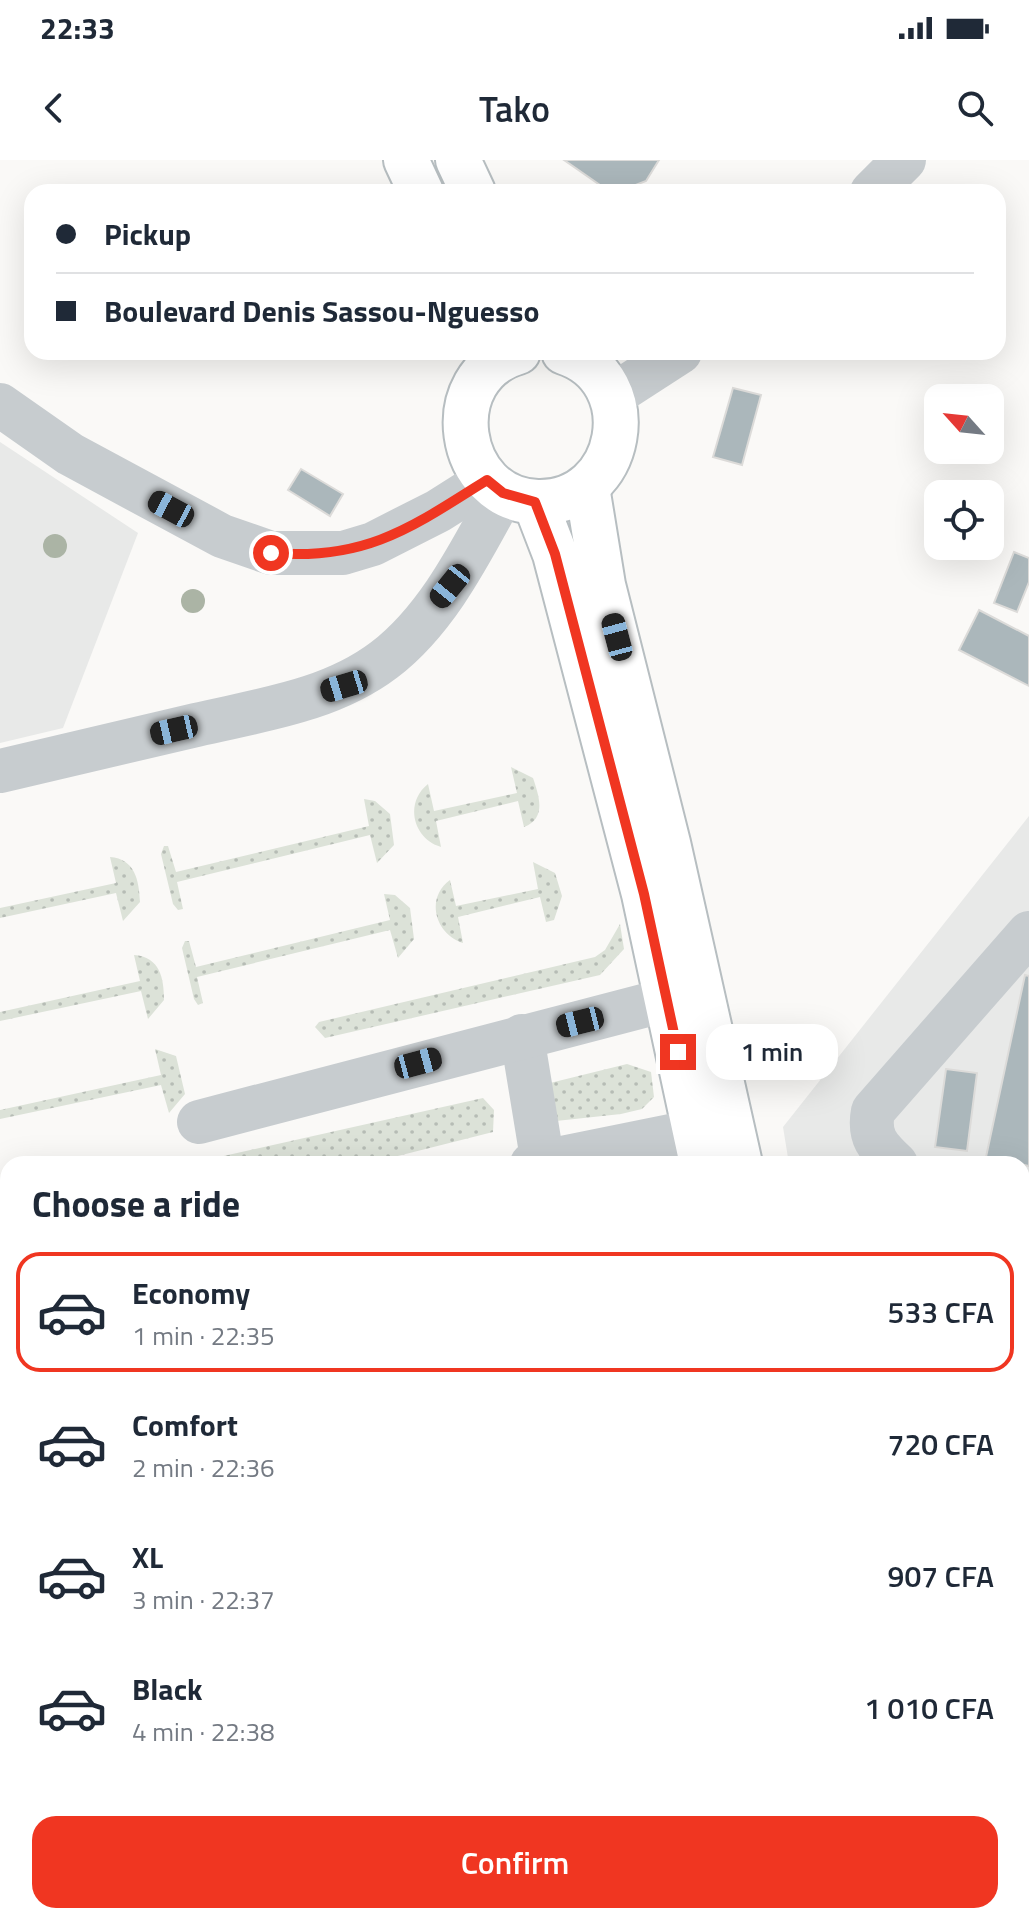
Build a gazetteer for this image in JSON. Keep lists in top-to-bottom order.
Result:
{
  "north": "top left",
  "page": {
    "status": "22:33",
    "header": "Tako",
    "banner": ["Pickup", "Boulevard Denis Sassou-Nguesso"],
    "bubble": "1 min",
    "heading": "Choose a ride",
    "list": [
      {
        "name": "Economy",
        "note": "1 min · 22:35",
        "value": "533 CFA"
      },
      {
        "name": "Comfort",
        "note": "2 min · 22:36",
        "value": "720 CFA"
      },
      {
        "name": "XL",
        "note": "3 min · 22:37",
        "value": "907 CFA"
      },
      {
        "name": "Black",
        "note": "4 min · 22:38",
        "value": "1 010 CFA"
      }
    ],
    "buttons": "Confirm"
  }
}
